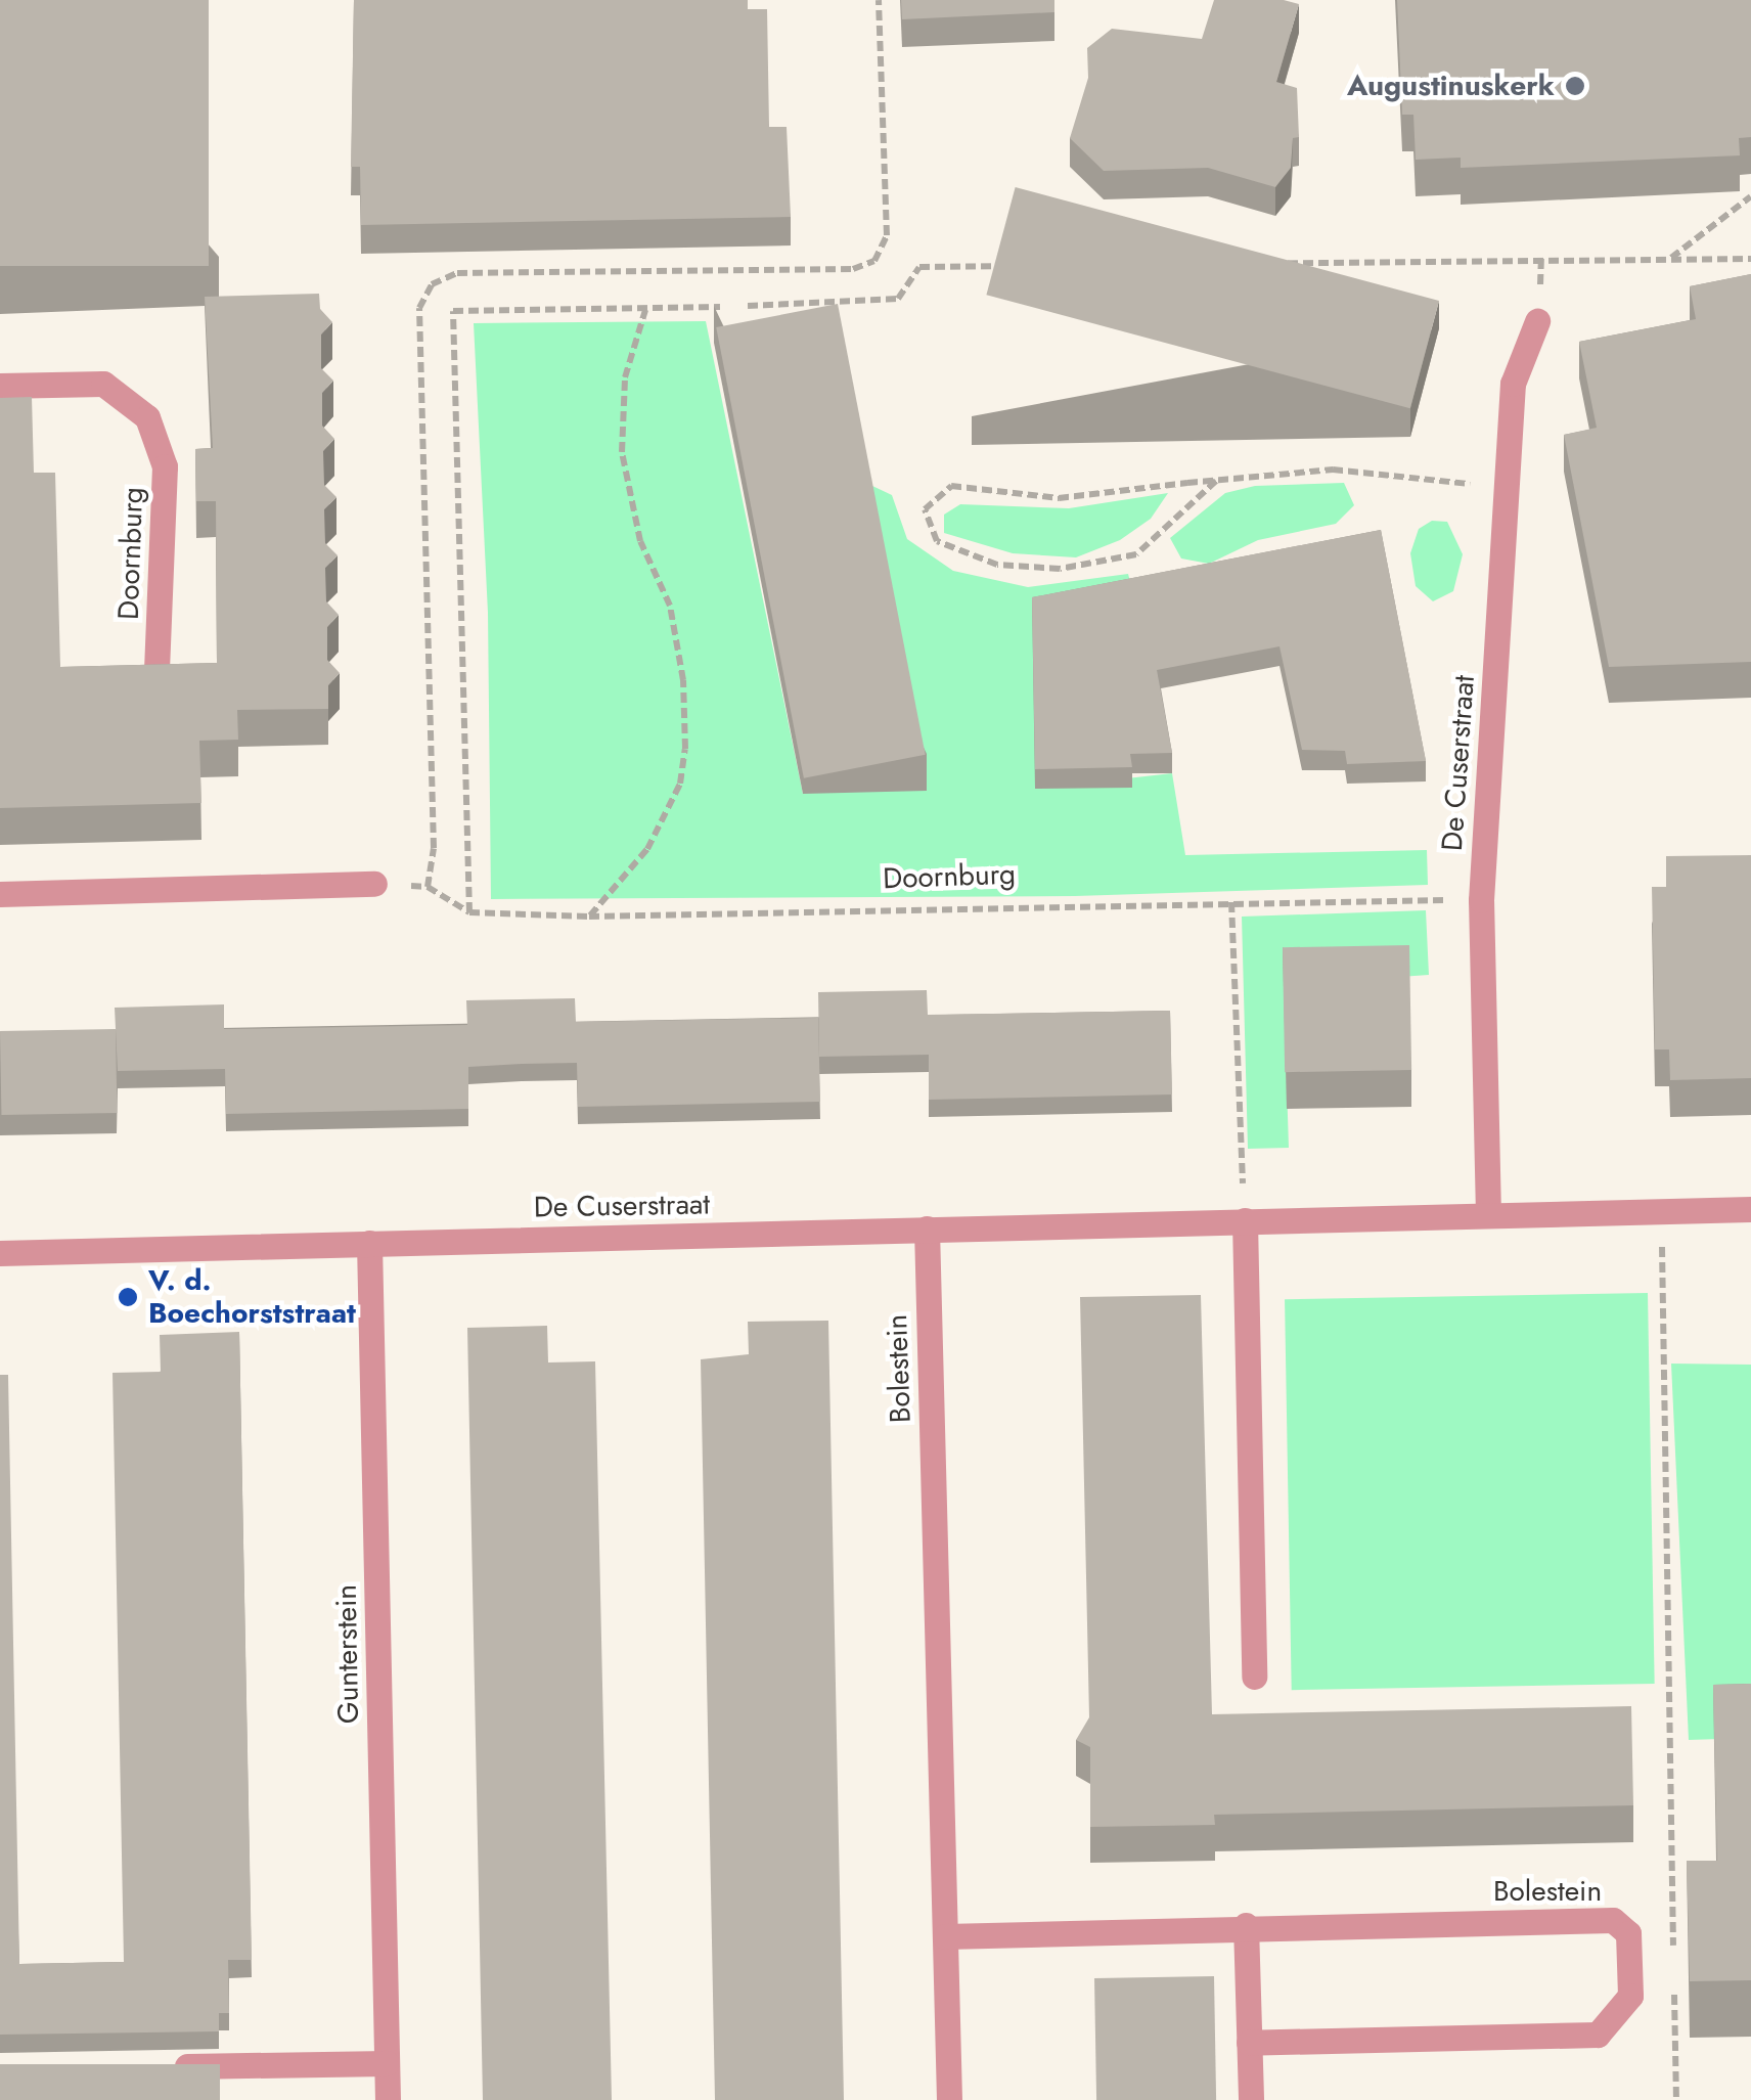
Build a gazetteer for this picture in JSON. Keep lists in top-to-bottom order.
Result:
{
  "streets": {
    "street": [
      "Doornburg",
      "De Cuserstraat",
      "Bolestein",
      "Gunterstein"
    ]
  },
  "crossings": [
    ["Doornburg", "De Cuserstraat"],
    ["De Cuserstraat", "Bolestein"],
    ["De Cuserstraat", "Gunterstein"]
  ],
  "places": ["Augustinuskerk", "V. d. Boechorststraat"]
}
